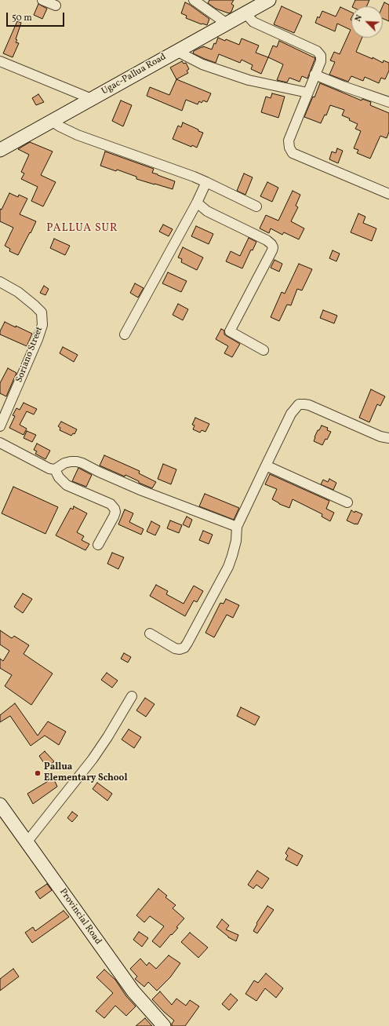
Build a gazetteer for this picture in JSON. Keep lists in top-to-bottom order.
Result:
{
  "streets": {
    "street": ["Ugac-Pallua Road", "Soriano Street", "Provincial Road"]
  },
  "districts": ["PALLUA SUR"],
  "places": ["Pallua Elementary School"],
  "scale_bar": "50 m",
  "north": "top left"
}
